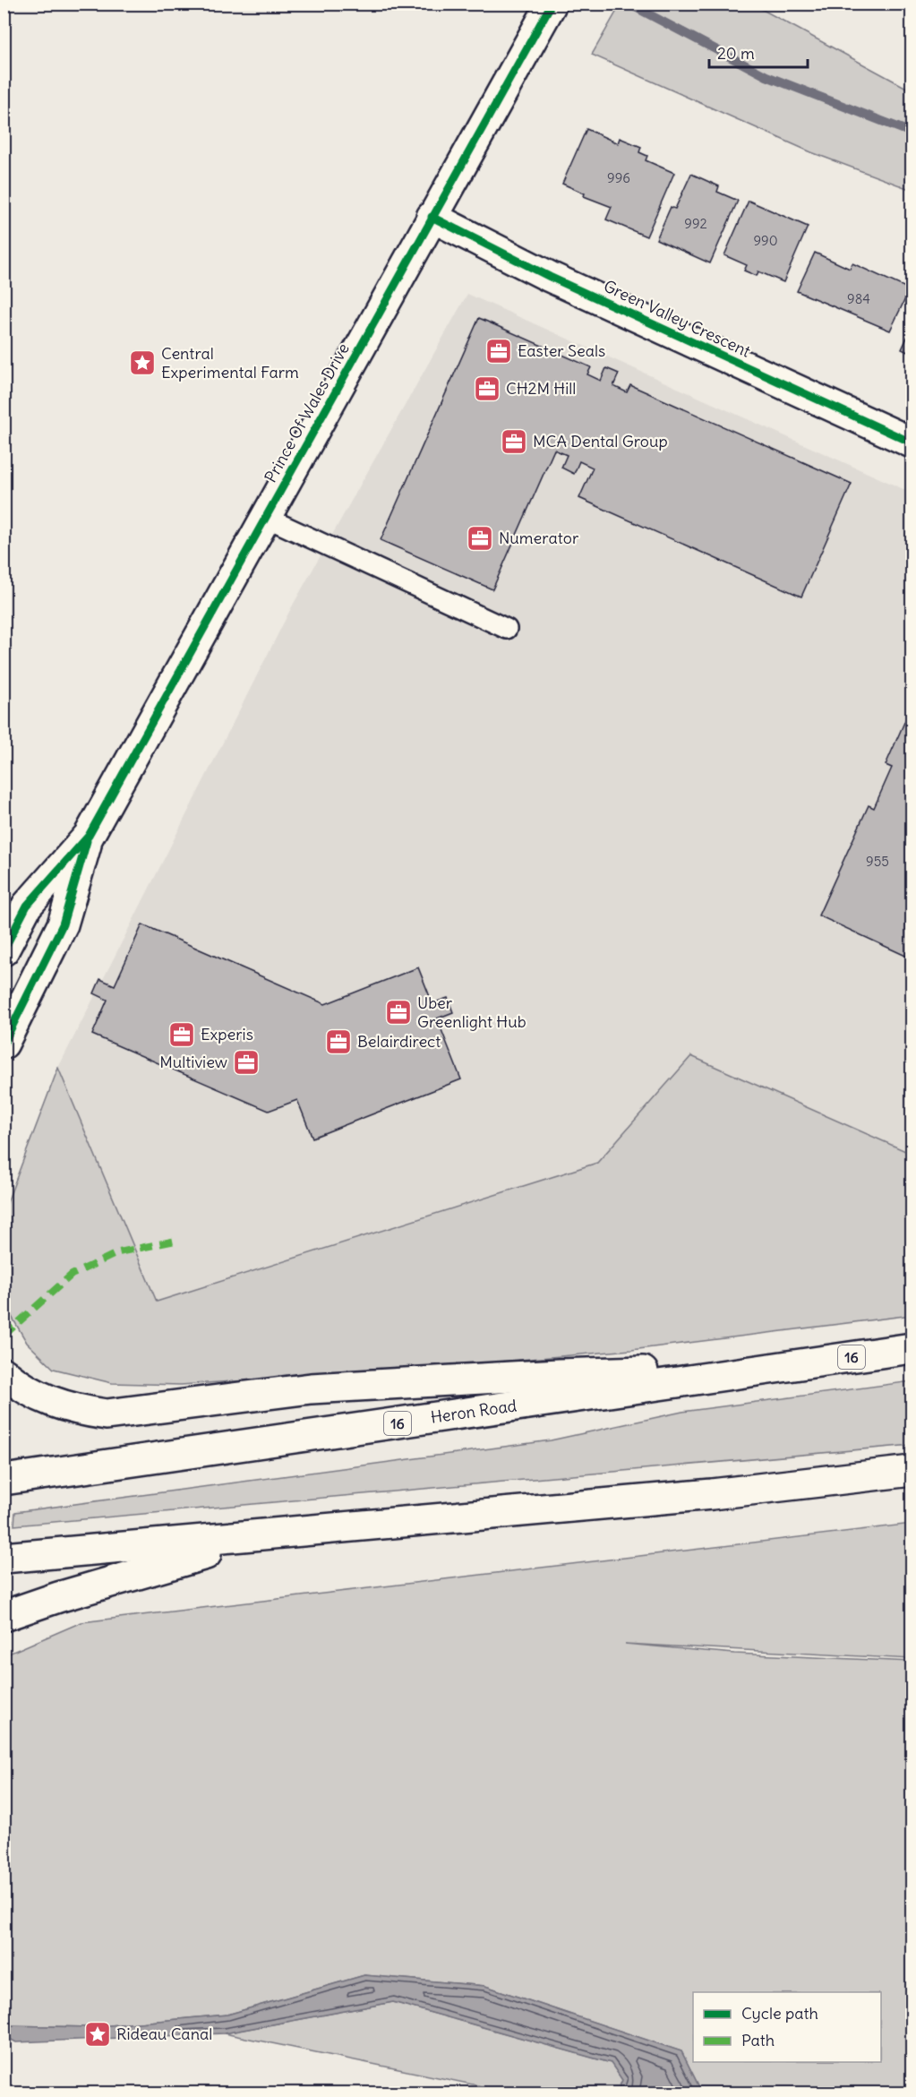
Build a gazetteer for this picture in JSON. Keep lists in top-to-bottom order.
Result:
{
  "streets": {
    "main road": [
      "Green Valley Crescent",
      "Prince Of Wales Drive",
      "16",
      "Heron Road"
    ]
  },
  "crossings": [
    ["Green Valley Crescent", "Prince Of Wales Drive"]
  ],
  "places": {
    "office": [
      "Easter Seals",
      "CH2M Hill",
      "MCA Dental Group",
      "Numerator",
      "Uber Greenlight Hub",
      "Experis",
      "Belairdirect",
      "Multiview"
    ],
    "place": ["Central Experimental Farm", "Rideau Canal"]
  },
  "house_numbers": [
    "996",
    "992",
    "990",
    "984",
    "955"
  ],
  "legend": ["Cycle path", "Path"],
  "scale_bar": "20 m"
}
